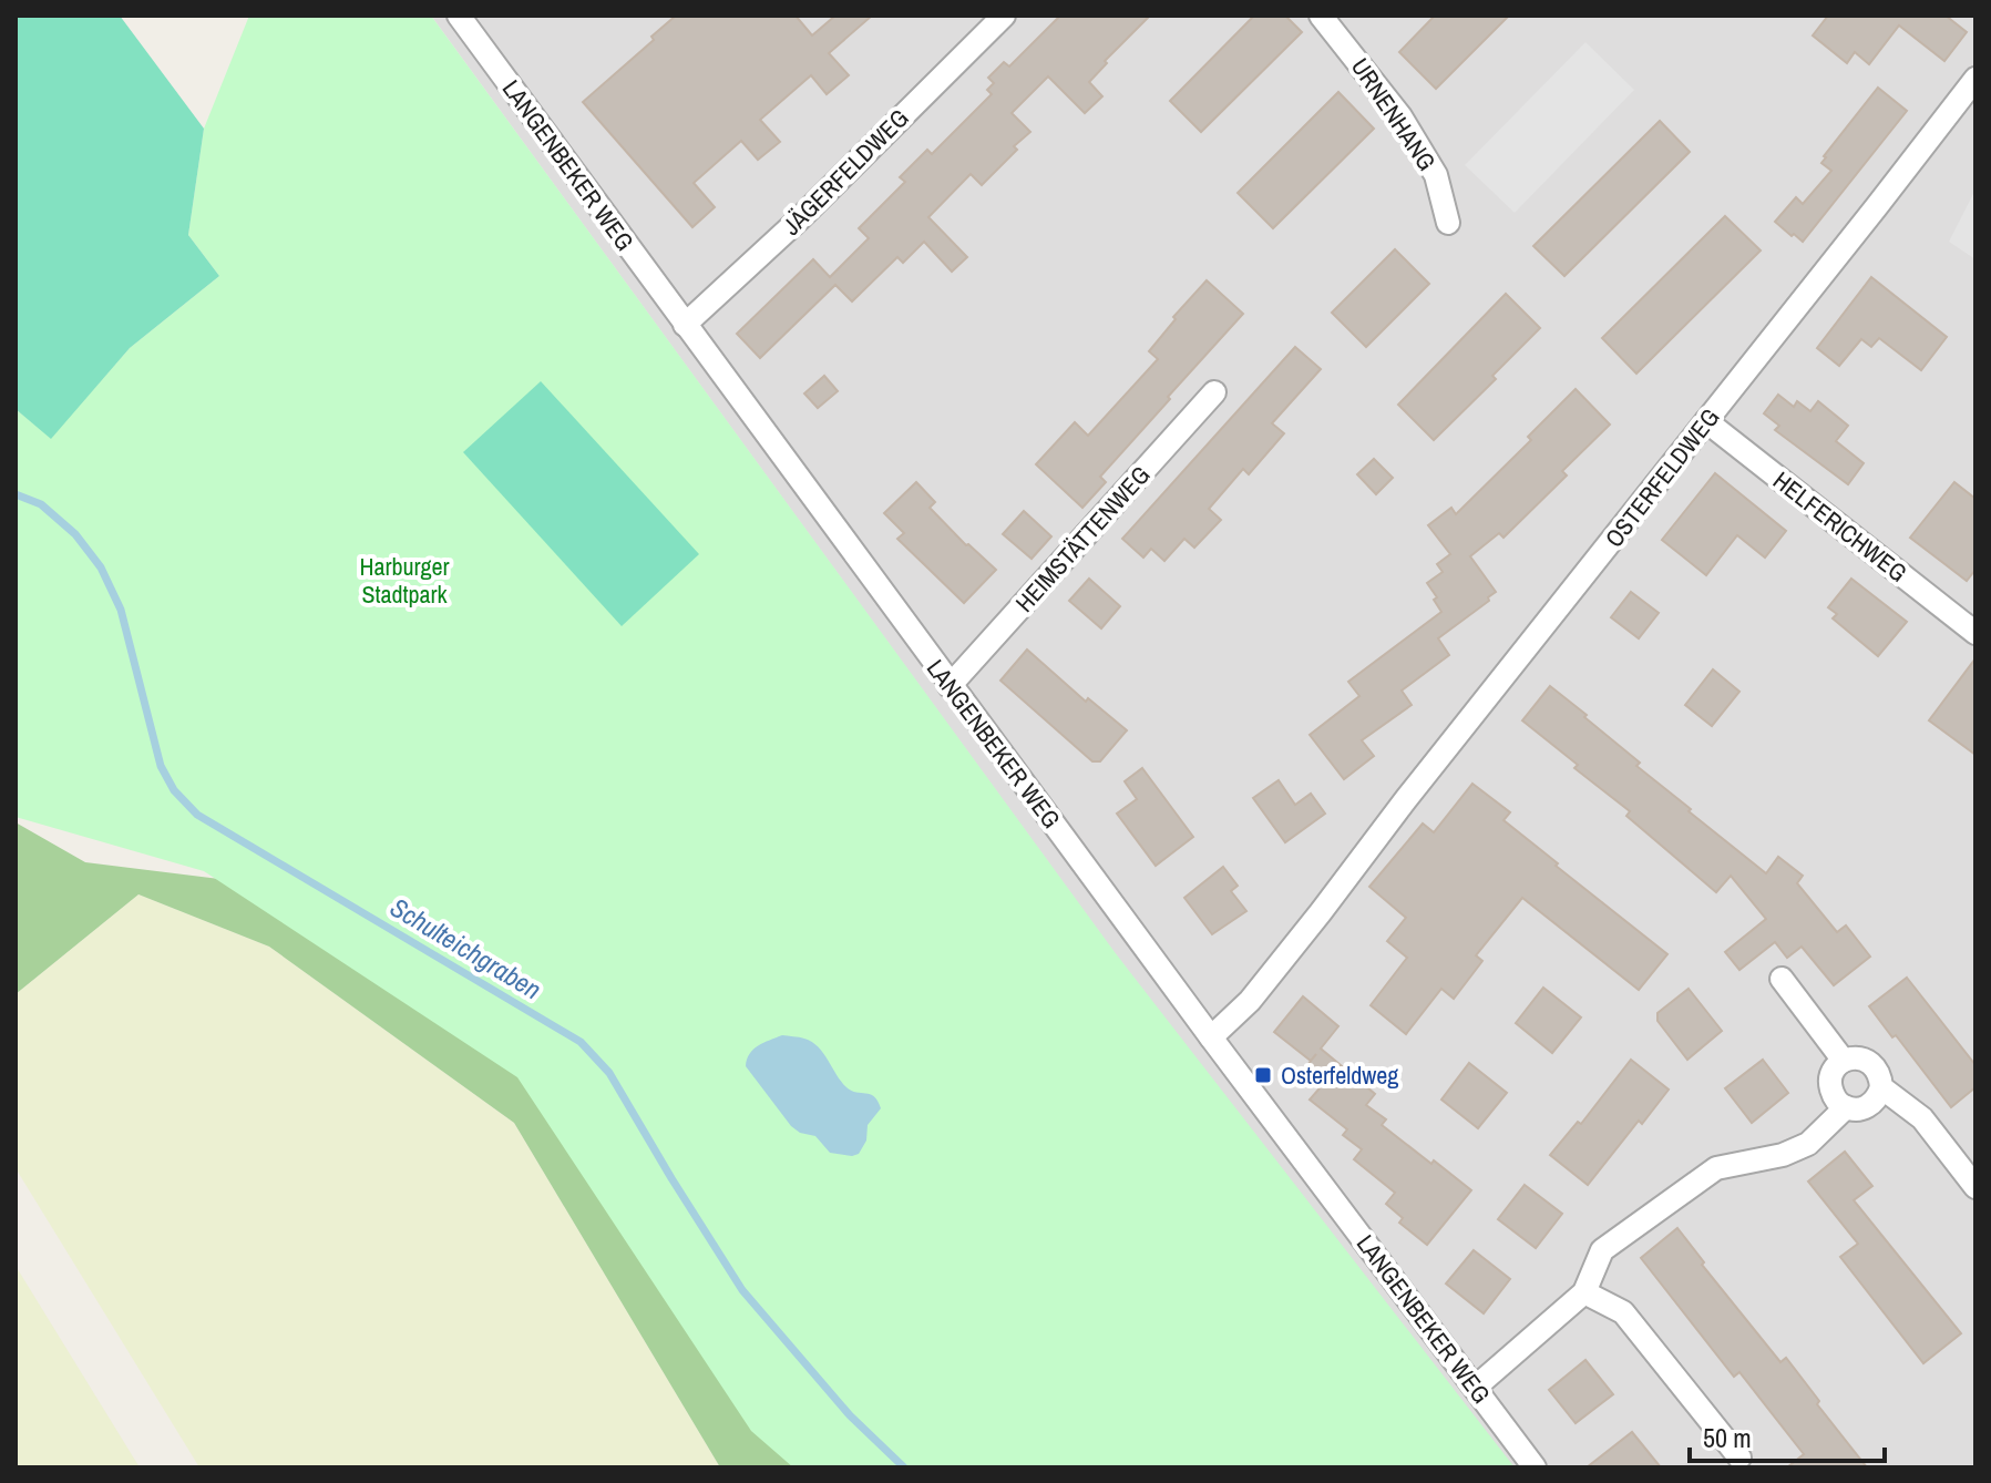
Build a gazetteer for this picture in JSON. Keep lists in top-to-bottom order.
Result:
{
  "streets": {
    "street": [
      "URNENHANG",
      "LANGENBEKER WEG",
      "JÄGERFELDWEG",
      "OSTERFELDWEG",
      "HELFERICHWEG",
      "HEIMSTÄTTENWEG"
    ]
  },
  "crossings": [
    ["LANGENBEKER WEG", "JÄGERFELDWEG"],
    ["LANGENBEKER WEG", "OSTERFELDWEG"],
    ["LANGENBEKER WEG", "HEIMSTÄTTENWEG"],
    ["OSTERFELDWEG", "HELFERICHWEG"]
  ],
  "water": ["Schulteichgraben"],
  "parks": ["Harburger Stadtpark"],
  "places": {
    "transit": ["Osterfeldweg"]
  },
  "scale_bar": "50 m"
}
